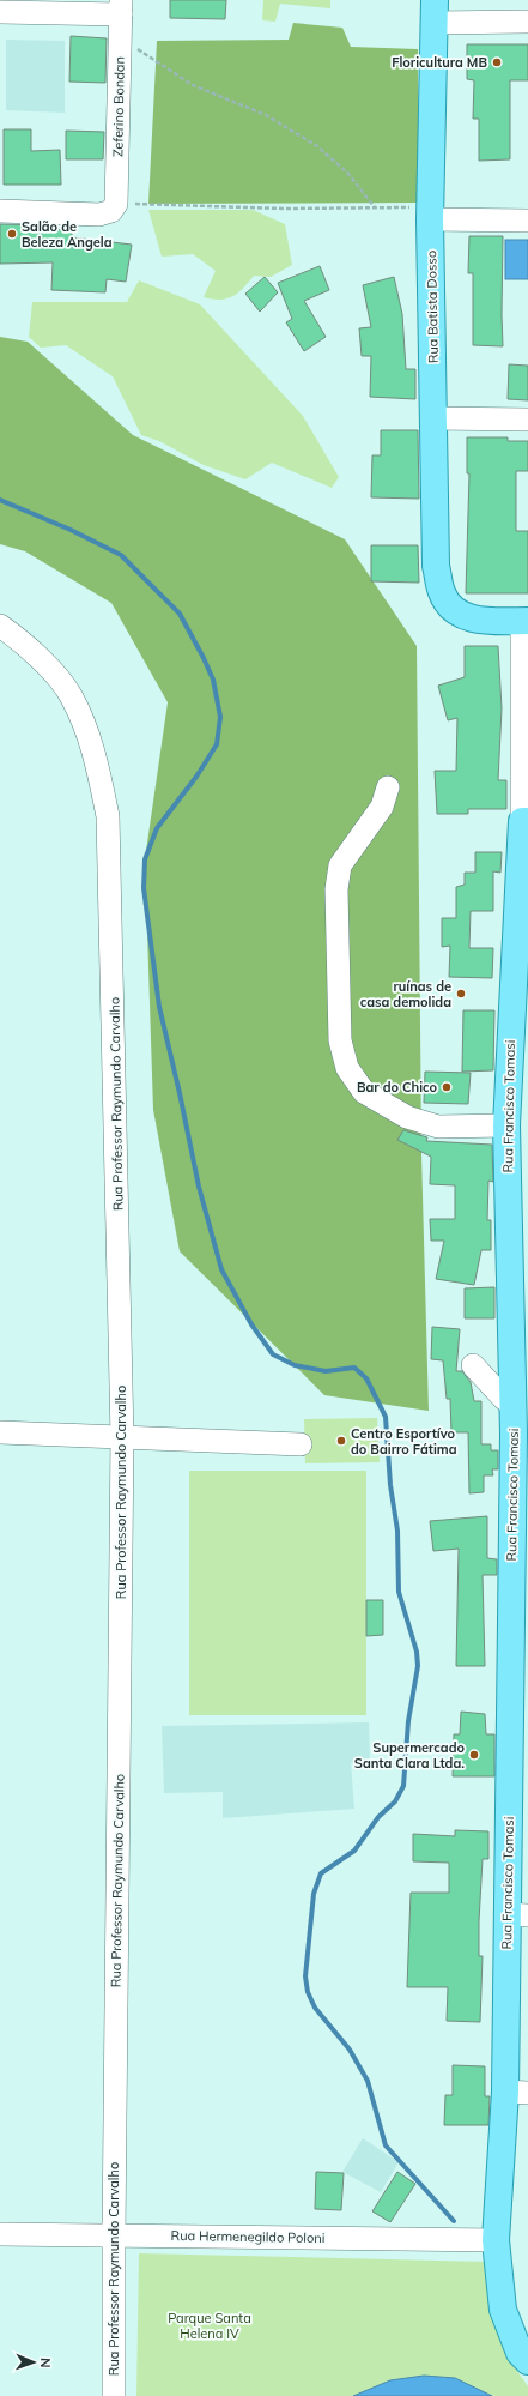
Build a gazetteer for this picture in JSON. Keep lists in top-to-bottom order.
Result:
{
  "streets": {
    "main road": ["Rua Batista Dosso", "Rua Francisco Tomasi"],
    "street": ["Zeferino Bondan", "Rua Professor Raymundo Carvalho", "Rua Hermenegildo Poloni"]
  },
  "crossings": [
    ["Rua Batista Dosso", "Rua Francisco Tomasi"],
    ["Rua Professor Raymundo Carvalho", "Rua Hermenegildo Poloni"],
    ["Rua Francisco Tomasi", "Rua Hermenegildo Poloni"]
  ],
  "parks": ["Parque Santa Helena IV"],
  "places": [
    "Floricultura MB",
    "Salão de Beleza Angela",
    "ruínas de casa demolida",
    "Bar do Chico",
    "Centro Esportívo do Bairro Fátima",
    "Supermercado Santa Clara Ltda."
  ],
  "north": "right"
}
